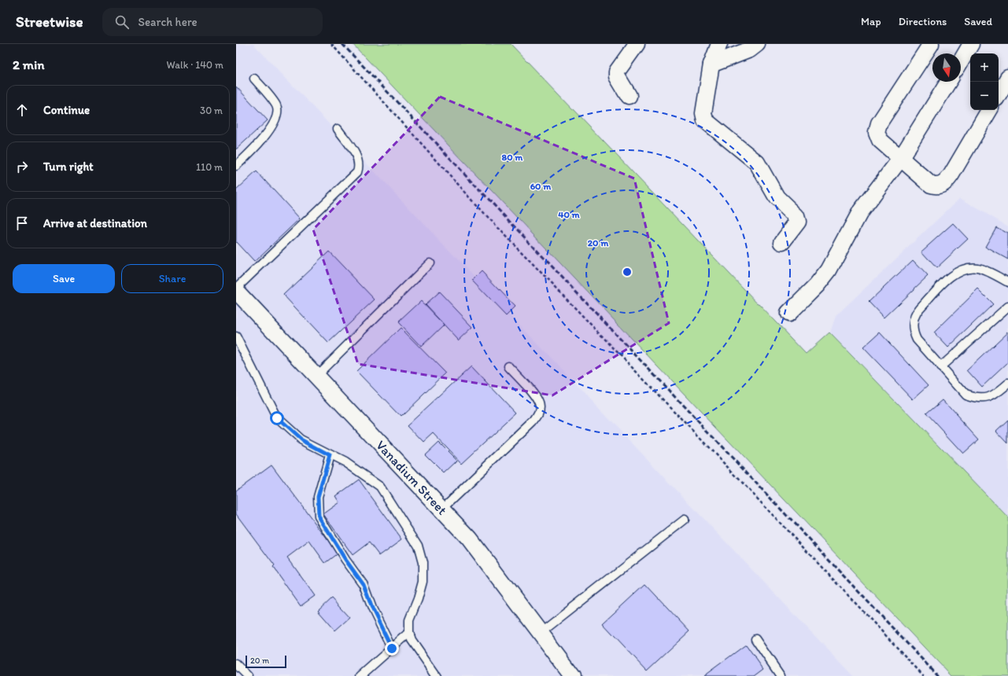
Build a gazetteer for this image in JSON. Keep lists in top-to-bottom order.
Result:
{
  "streets": {
    "street": ["Vanadium Street"]
  },
  "scale_bar": "20 m",
  "north": "bottom",
  "page": {
    "header": "Streetwise",
    "search": "Search here",
    "nav": ["Map", "Directions", "Saved"],
    "heading": ["2 min", "Walk · 140 m"],
    "map_buttons": ["+", "−"],
    "list": [
      ["Continue", "30 m"],
      ["Turn right", "110 m"],
      "Arrive at destination"
    ],
    "buttons": ["Save", "Share"],
    "scale": "20 m"
  },
  "rings": [
    "80 m",
    "60 m",
    "40 m",
    "20 m"
  ]
}
